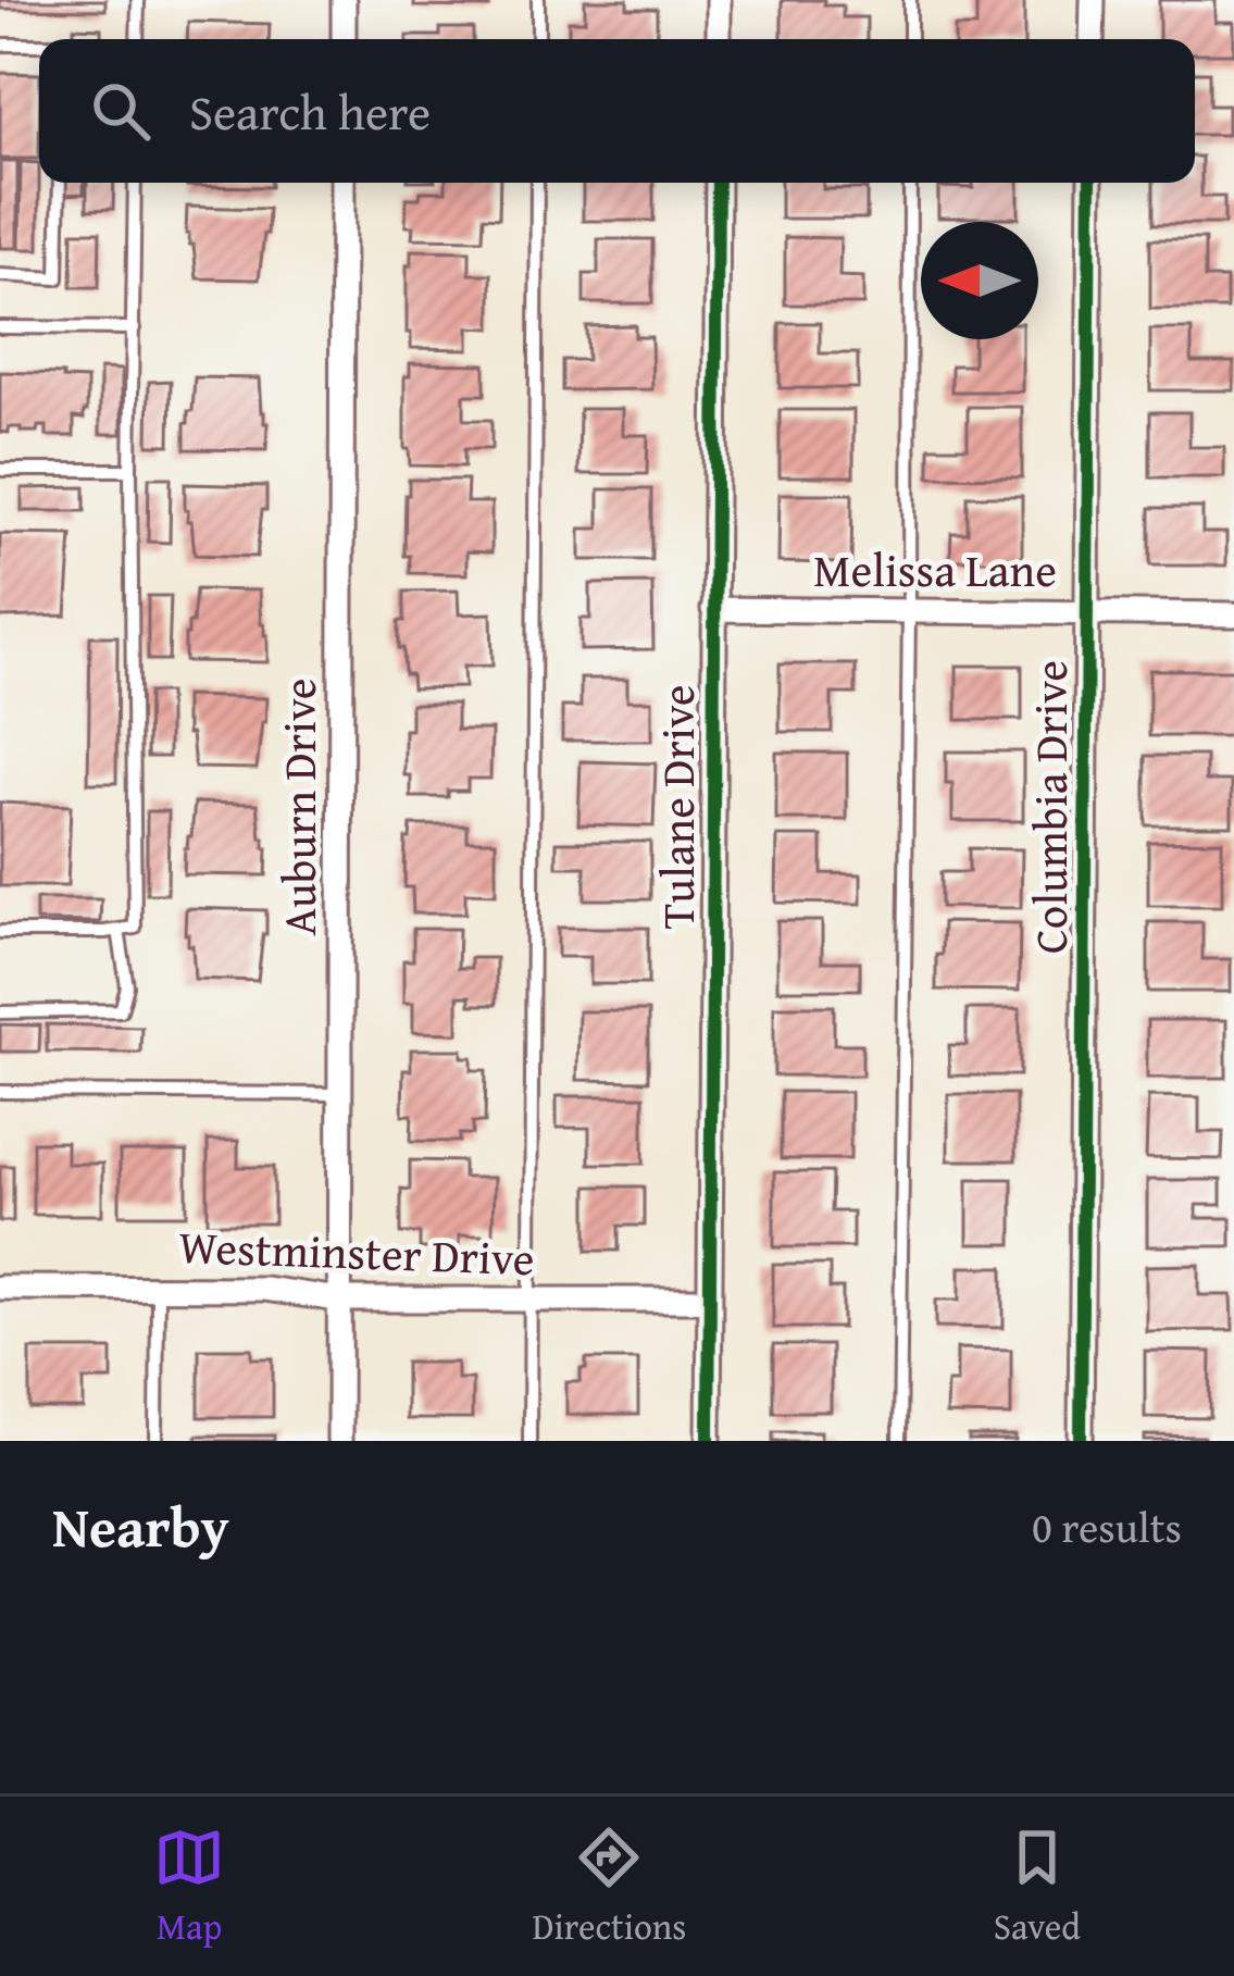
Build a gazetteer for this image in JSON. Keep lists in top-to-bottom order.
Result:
{
  "streets": {
    "street": [
      "Melissa Lane",
      "Auburn Drive",
      "Tulane Drive",
      "Columbia Drive",
      "Westminster Drive"
    ]
  },
  "crossings": [
    ["Melissa Lane", "Tulane Drive"],
    ["Melissa Lane", "Columbia Drive"],
    ["Auburn Drive", "Westminster Drive"],
    ["Tulane Drive", "Westminster Drive"]
  ],
  "north": "left",
  "page": {
    "search": "Search here",
    "heading": ["Nearby", "0 results"],
    "nav": ["Map", "Directions", "Saved"]
  }
}
